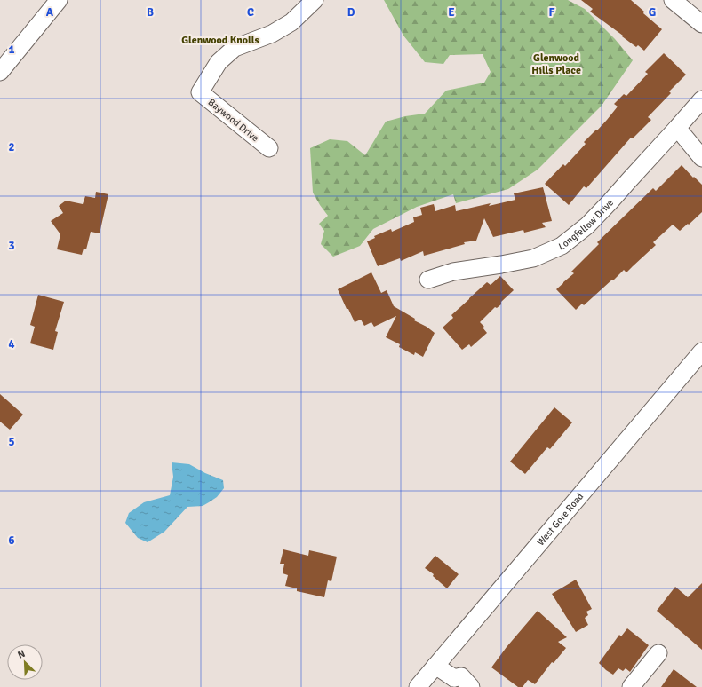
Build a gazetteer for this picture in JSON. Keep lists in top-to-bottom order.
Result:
{
  "streets": {
    "street": ["Baywood Drive", "Longfellow Drive", "West Gore Road"]
  },
  "districts": ["Glenwood Knolls", "Glenwood Hills Place"],
  "north": "top left",
  "grid": {
    "columns": [
      "A",
      "B",
      "C",
      "D",
      "E",
      "F",
      "G"
    ],
    "rows": [
      "1",
      "2",
      "3",
      "4",
      "5",
      "6"
    ]
  }
}
